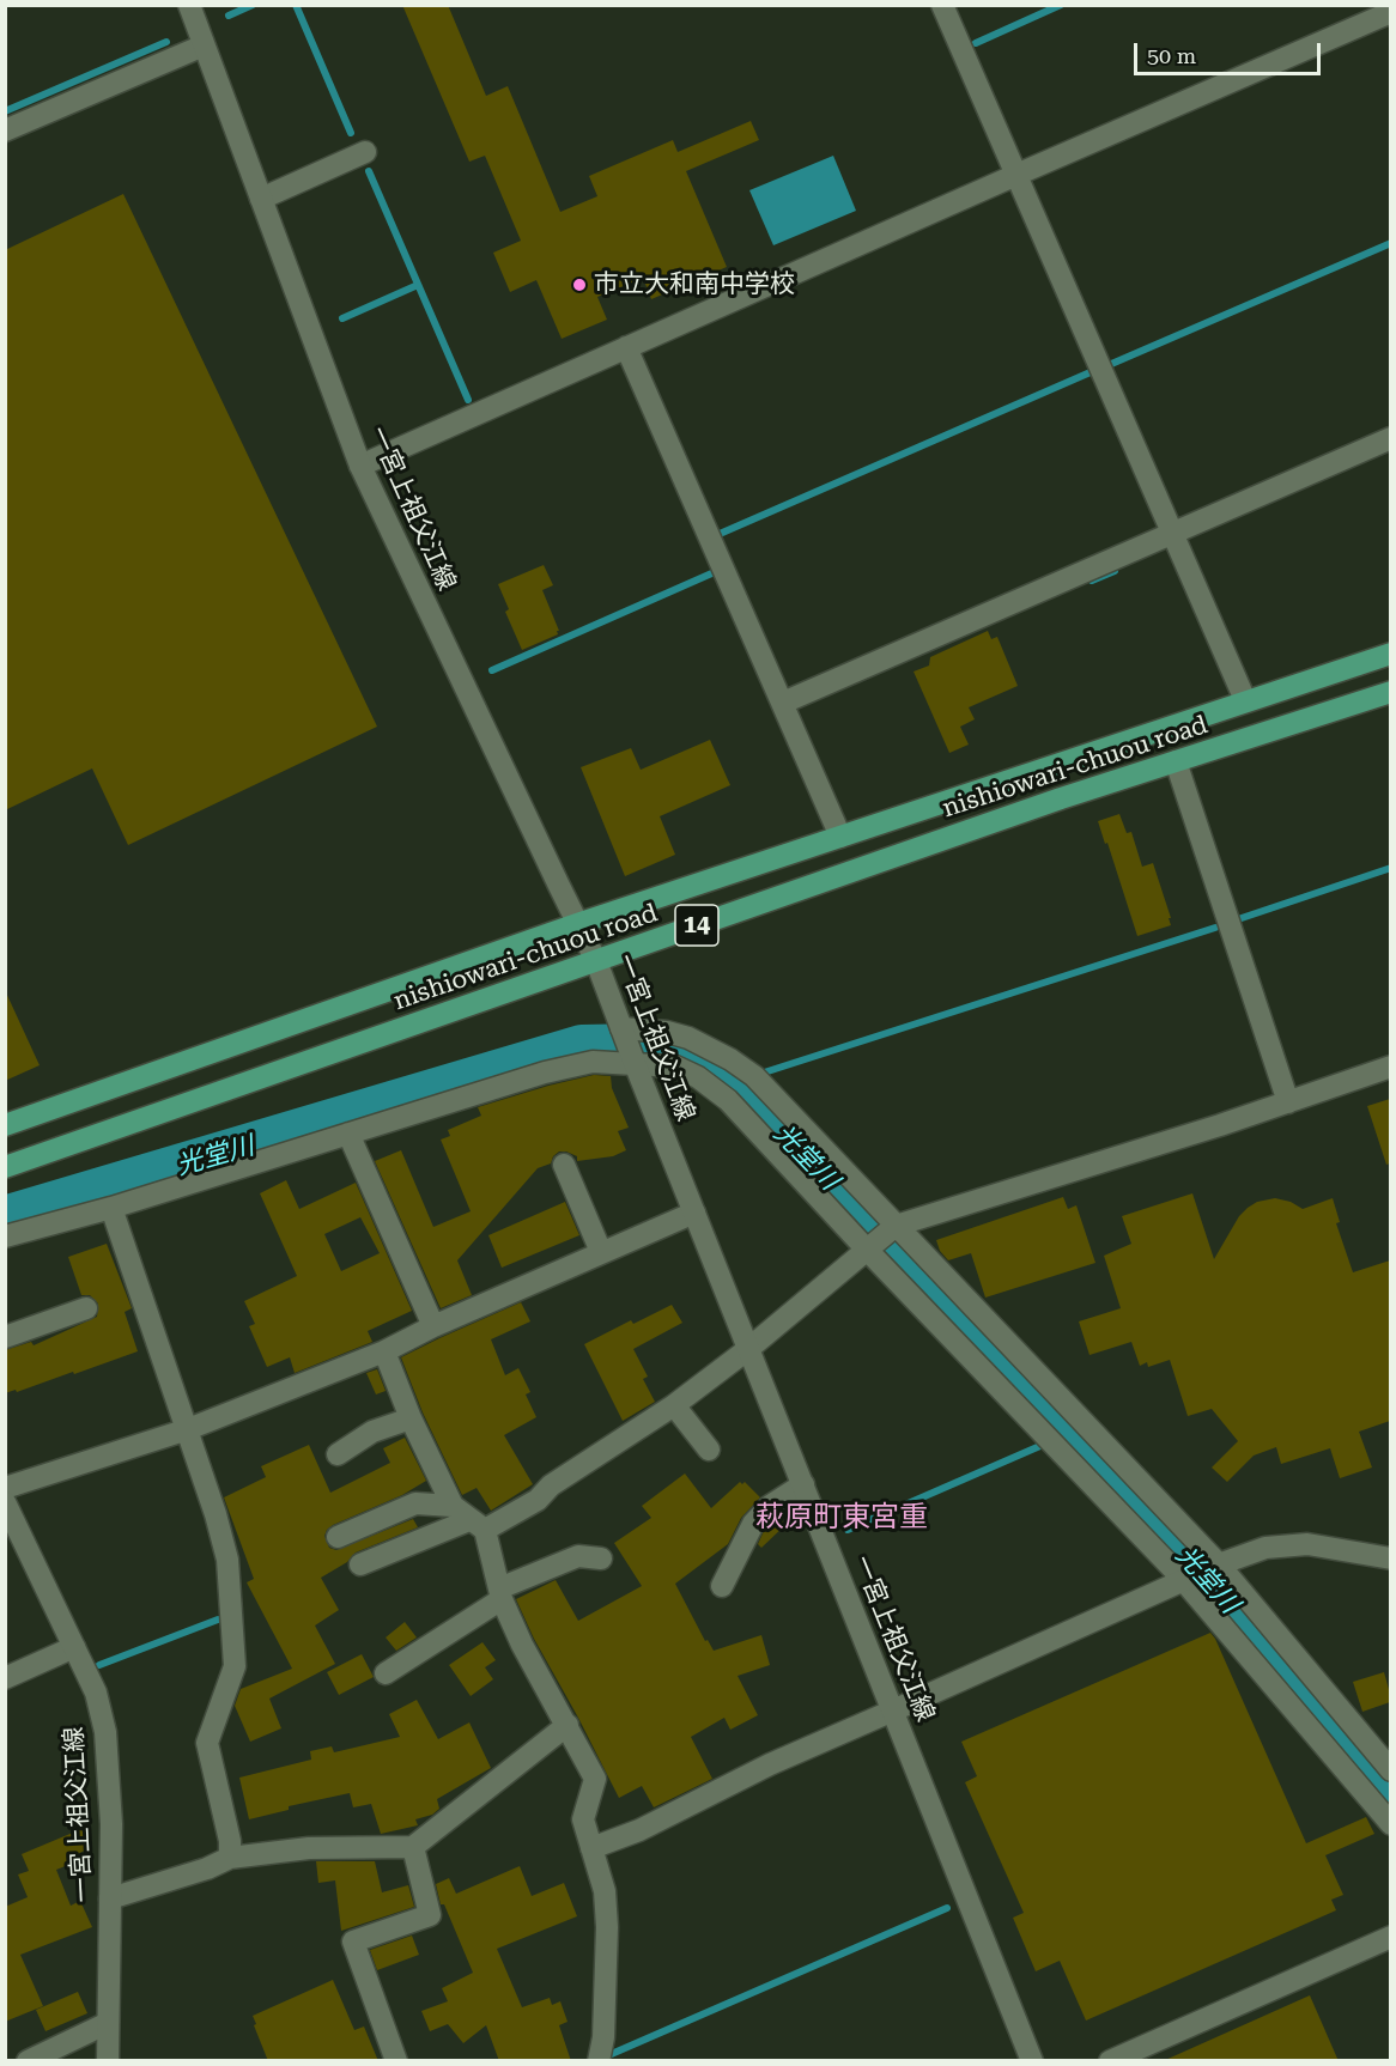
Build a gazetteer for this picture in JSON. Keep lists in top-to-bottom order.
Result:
{
  "streets": {
    "main road": ["nishiowari-chuou road", "14"],
    "street": ["一宮上祖父江線"]
  },
  "crossings": [
    ["一宮上祖父江線", "nishiowari-chuou road"]
  ],
  "districts": ["萩原町東宮重"],
  "water": ["光堂川"],
  "places": ["市立大和南中学校"],
  "scale_bar": "50 m"
}
